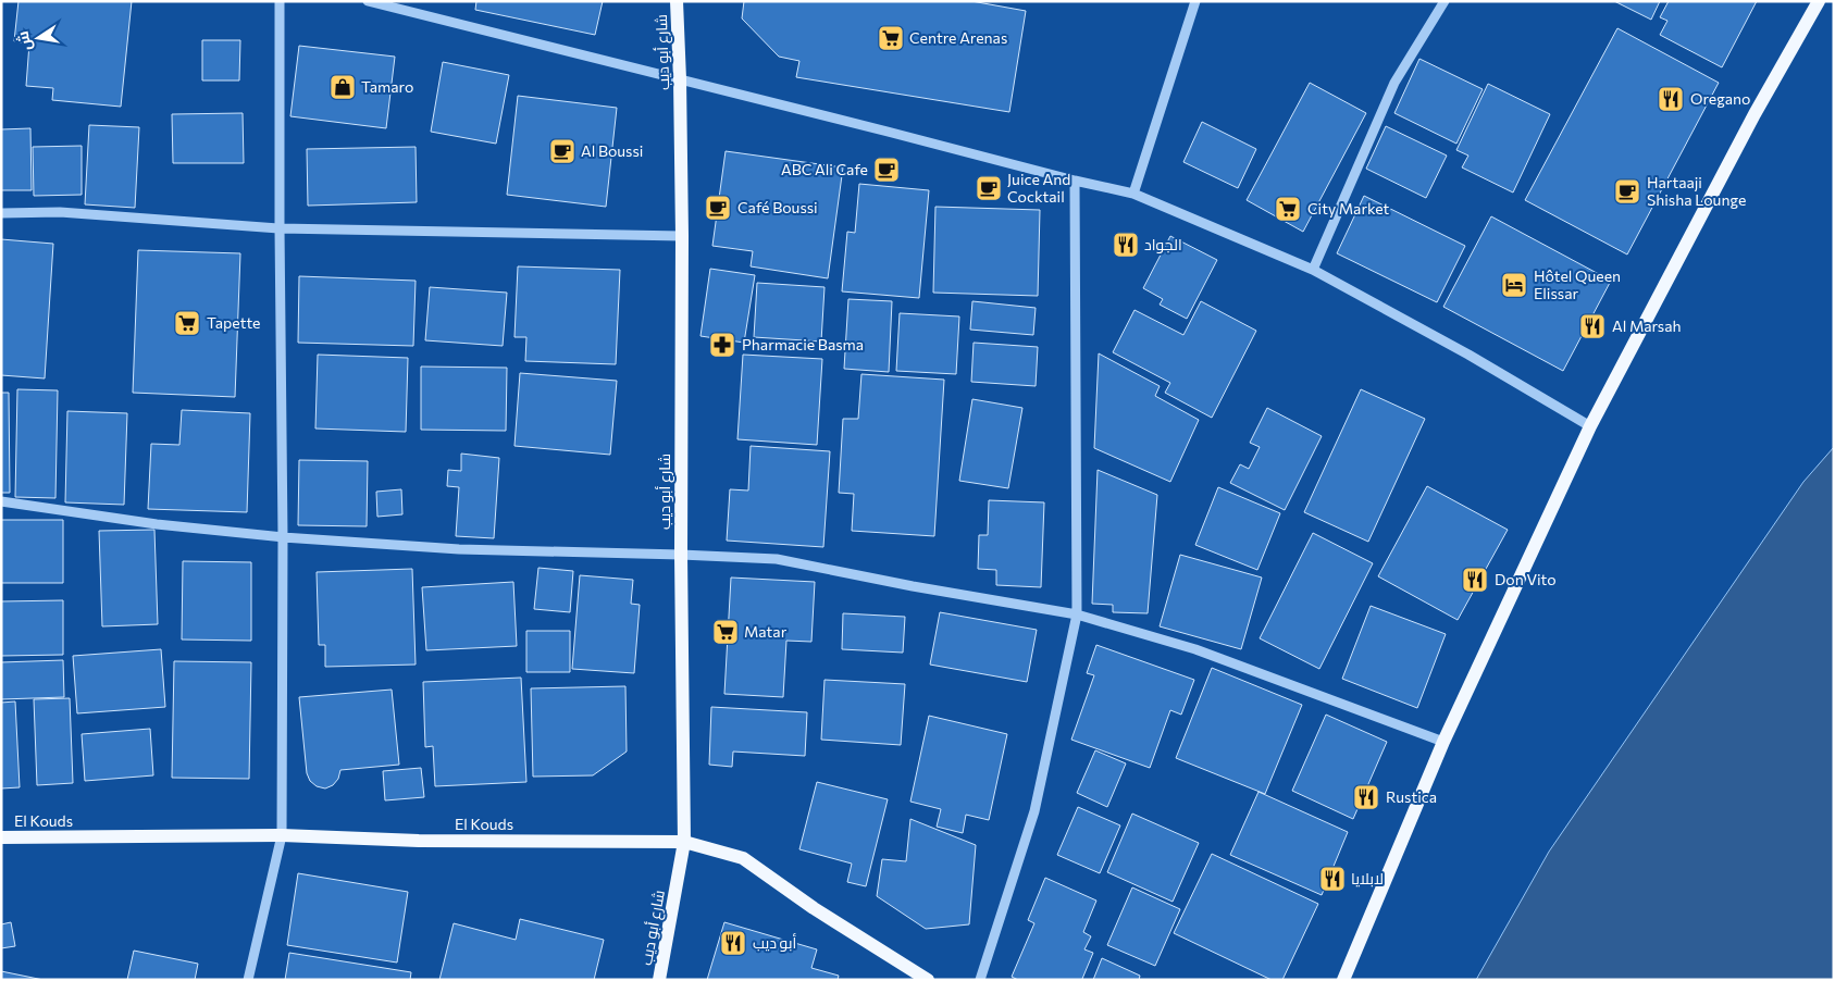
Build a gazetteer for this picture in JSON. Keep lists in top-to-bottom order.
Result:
{
  "streets": {
    "main road": ["شارع أبو ديب", "El Kouds"]
  },
  "crossings": [
    ["شارع أبو ديب", "El Kouds"]
  ],
  "places": {
    "supermarket": [
      "Centre Arenas",
      "City Market",
      "Tapette",
      "Matar"
    ],
    "shop": ["Tamaro"],
    "restaurant": [
      "Oregano",
      "الجواد",
      "Al Marsah",
      "Don Vito",
      "Rustica",
      "لابلايا",
      "أبو ديب"
    ],
    "cafe": [
      "Al Boussi",
      "ABC Ali Cafe",
      "Juice And Cocktail",
      "Hartaaji Shisha Lounge",
      "Café Boussi"
    ],
    "hotel": ["Hôtel Queen Elissar"],
    "pharmacy": ["Pharmacie Basma"]
  },
  "north": "left"
}
